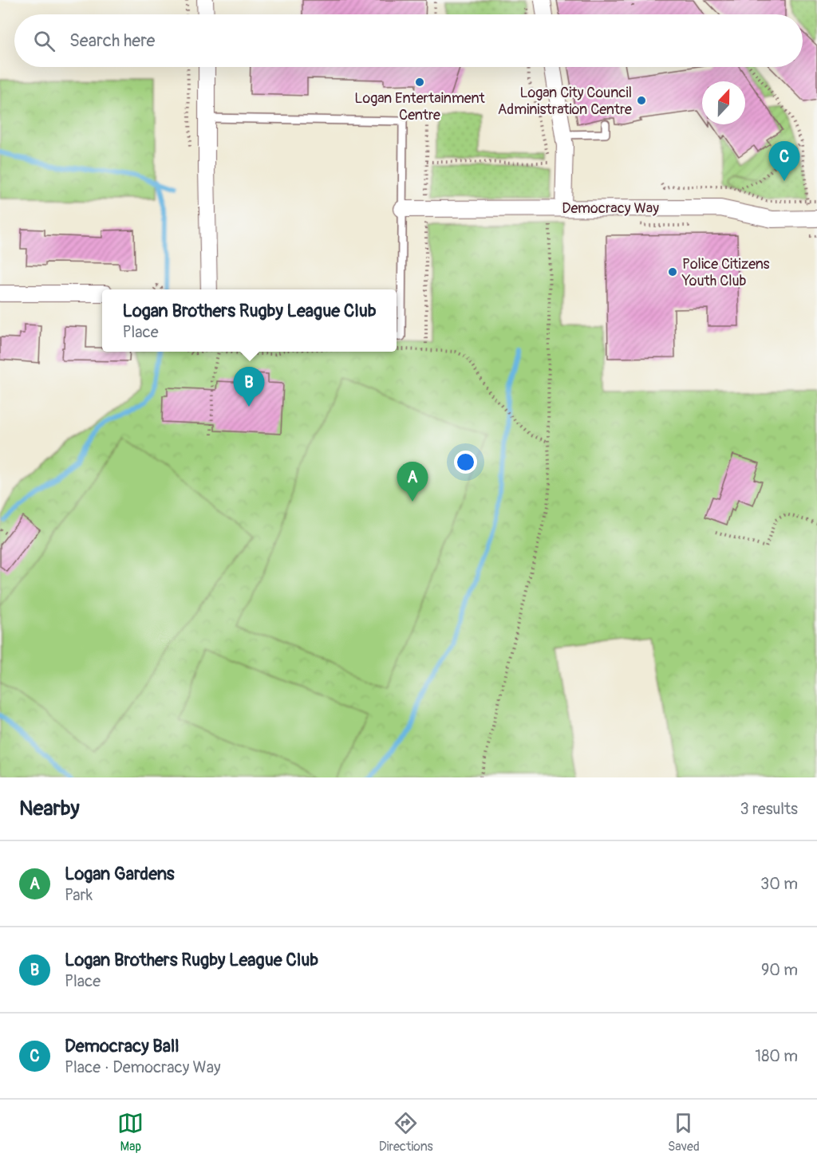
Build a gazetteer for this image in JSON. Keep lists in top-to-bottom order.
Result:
{
  "streets": {
    "street": ["Democracy Way"]
  },
  "places": ["Logan Entertainment Centre", "Logan City Council Administration Centre", "Police Citizens Youth Club"],
  "north": "top",
  "page": {
    "search": "Search here",
    "pins": ["C", "B", "A"],
    "popup": ["Logan Brothers Rugby League Club", "Place"],
    "heading": ["Nearby", "3 results"],
    "list": [
      {
        "mark": "A",
        "name": "Logan Gardens",
        "note": "Park",
        "value": "30 m"
      },
      {
        "mark": "B",
        "name": "Logan Brothers Rugby League Club",
        "note": "Place",
        "value": "90 m"
      },
      {
        "mark": "C",
        "name": "Democracy Ball",
        "note": "Place · Democracy Way",
        "value": "180 m"
      }
    ],
    "nav": ["Map", "Directions", "Saved"]
  }
}
